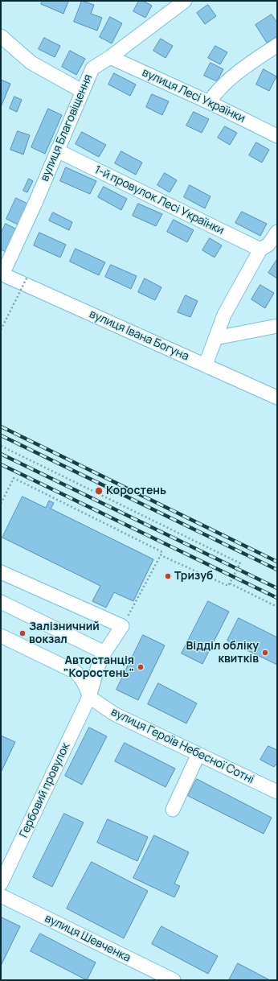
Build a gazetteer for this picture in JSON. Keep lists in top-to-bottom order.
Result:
{
  "streets": {
    "street": [
      "вулиця Лесі Українки",
      "вулиця Благовіщення",
      "1-й провулок Лесі Українки",
      "вулиця Івана Богуна",
      "вулиця Героїв Небесної Сотні",
      "Гербовий провулок",
      "вулиця Шевченка"
    ]
  },
  "crossings": [
    ["вулиця Лесі Українки", "вулиця Благовіщення"],
    ["вулиця Благовіщення", "1-й провулок Лесі Українки"],
    ["вулиця Благовіщення", "вулиця Івана Богуна"],
    ["вулиця Героїв Небесної Сотні", "Гербовий провулок"]
  ],
  "places": [
    "Коростень",
    "Тризуб",
    "Залізничний вокзал",
    "Відділ обліку квитків",
    "Автостанція \"Коростень\""
  ]
}
